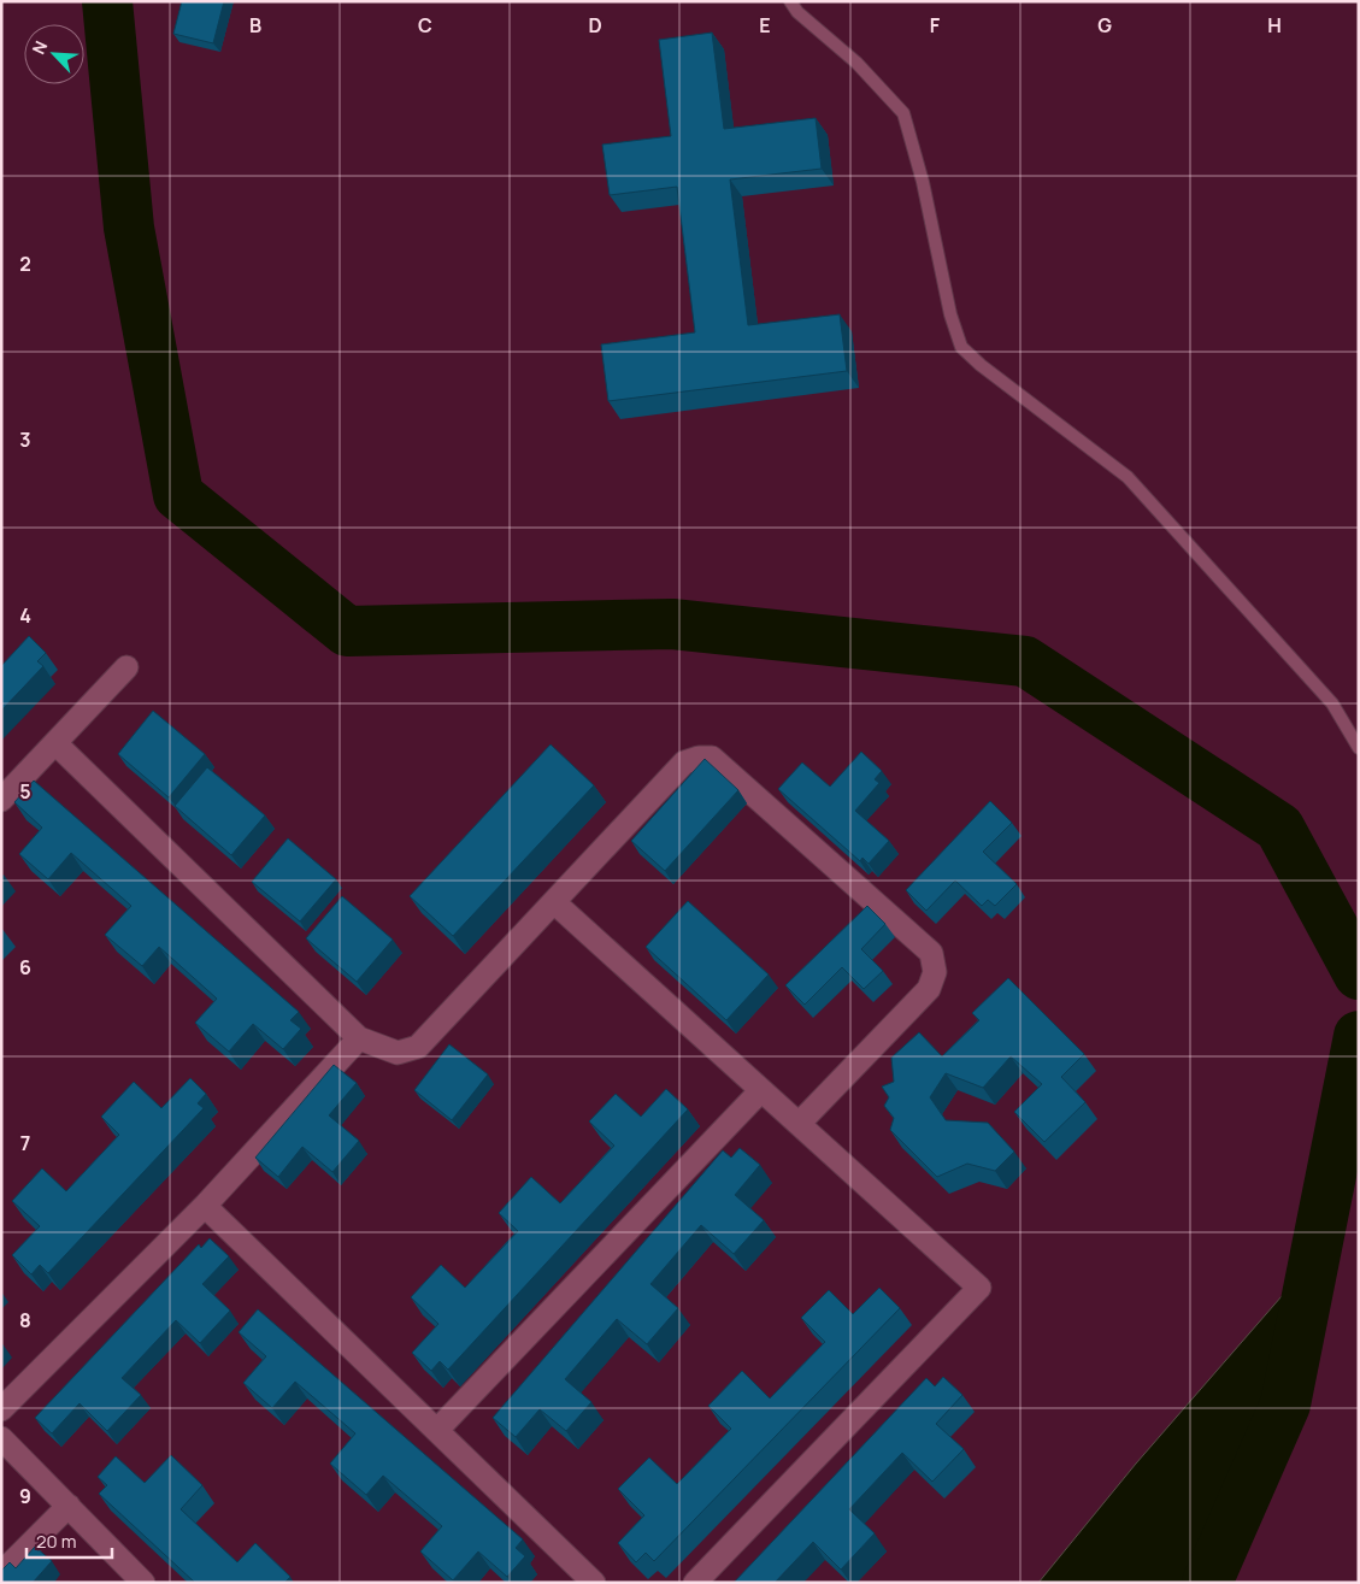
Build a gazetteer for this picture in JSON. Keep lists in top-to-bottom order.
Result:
{
  "scale_bar": "20 m",
  "north": "top left",
  "grid": {
    "columns": [
      "B",
      "C",
      "D",
      "E",
      "F",
      "G",
      "H"
    ],
    "rows": [
      "2",
      "3",
      "4",
      "5",
      "6",
      "7",
      "8",
      "9"
    ]
  }
}
